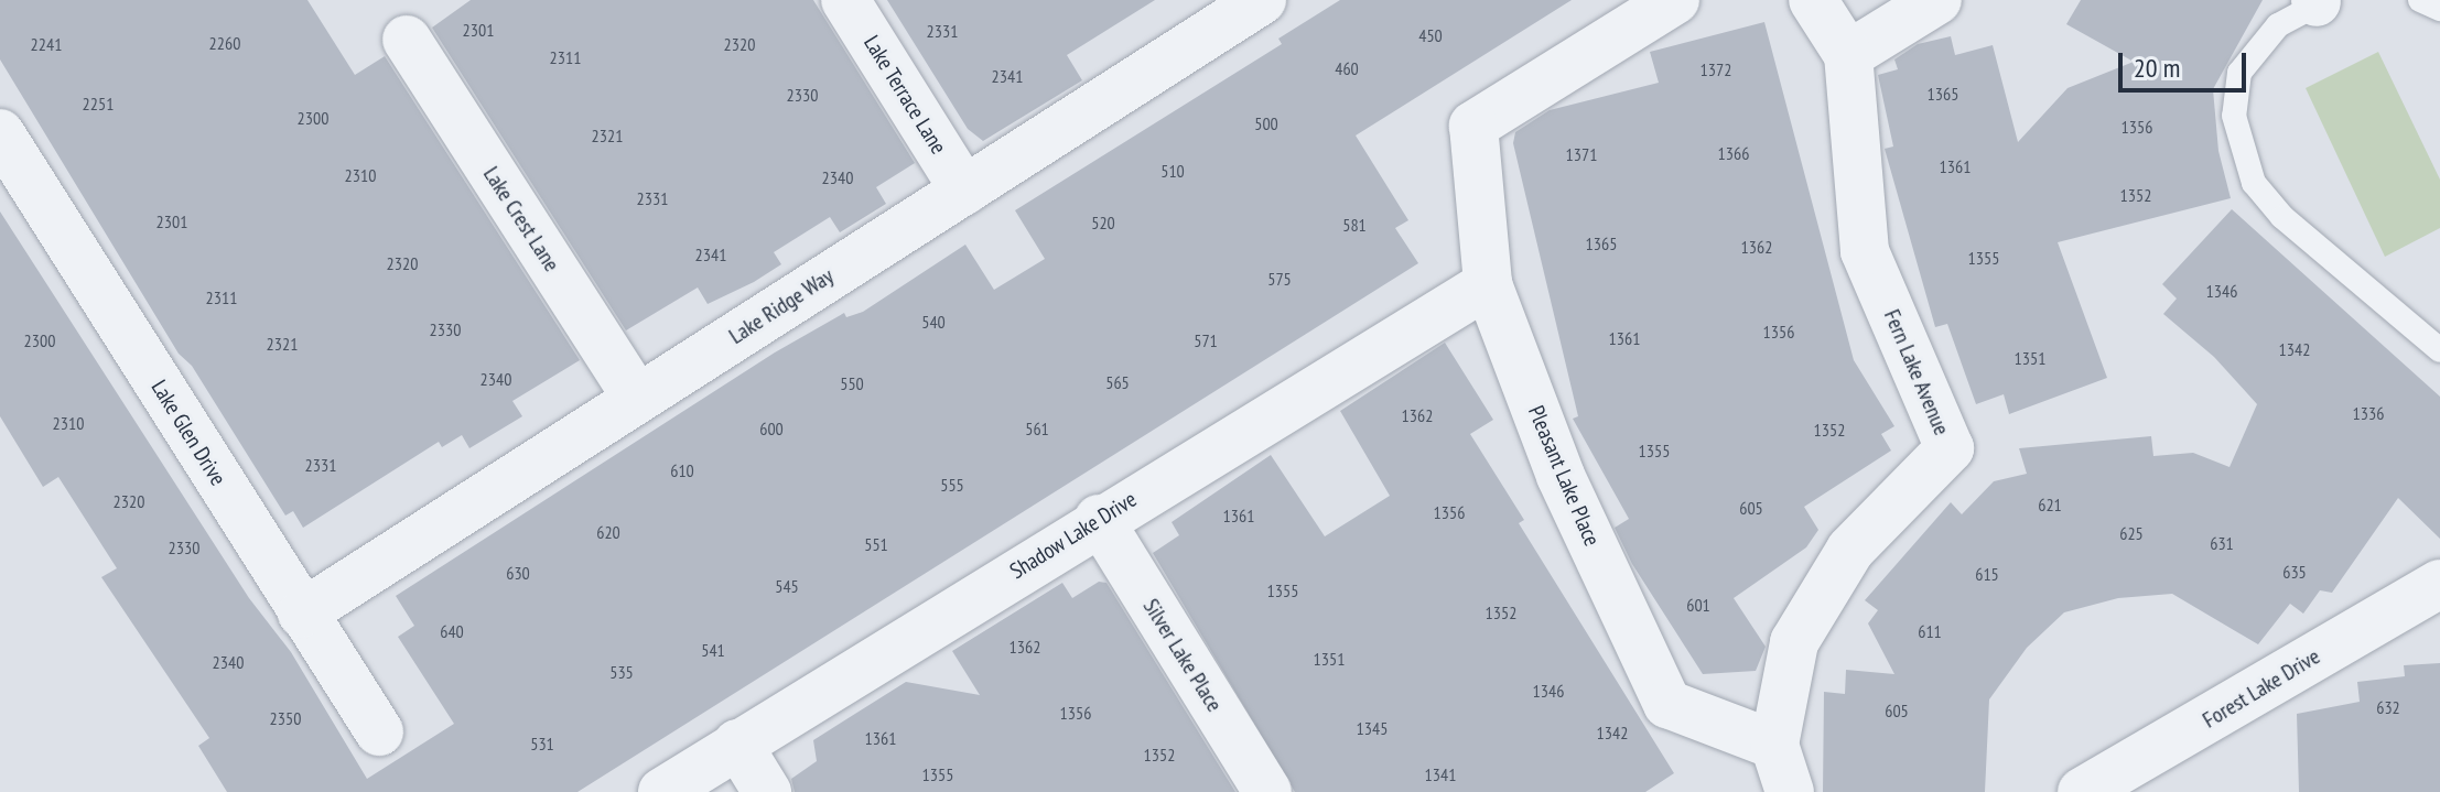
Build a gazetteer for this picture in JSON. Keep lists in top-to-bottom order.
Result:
{
  "streets": {
    "street": [
      "Lake Terrace Lane",
      "Lake Crest Lane",
      "Lake Ridge Way",
      "Fern Lake Avenue",
      "Lake Glen Drive",
      "Pleasant Lake Place",
      "Shadow Lake Drive",
      "Silver Lake Place",
      "Forest Lake Drive"
    ]
  },
  "crossings": [
    ["Lake Terrace Lane", "Lake Ridge Way"],
    ["Lake Crest Lane", "Lake Ridge Way"],
    ["Lake Ridge Way", "Lake Glen Drive"],
    ["Fern Lake Avenue", "Pleasant Lake Place"],
    ["Pleasant Lake Place", "Shadow Lake Drive"],
    ["Shadow Lake Drive", "Silver Lake Place"]
  ],
  "house_numbers": [
    "2301",
    "2331",
    "450",
    "2260",
    "2241",
    "2320",
    "2311",
    "460",
    "1372",
    "2341",
    "1365",
    "2330",
    "2251",
    "2300",
    "500",
    "1356",
    "2321",
    "1366",
    "1371",
    "1361",
    "510",
    "2310",
    "2340",
    "1352",
    "2331",
    "2301",
    "520",
    "581",
    "1365",
    "1362",
    "2341",
    "1355",
    "2320",
    "575",
    "1346",
    "2311",
    "540",
    "2330",
    "1356",
    "1361",
    "2300",
    "571",
    "2321",
    "1342",
    "1351",
    "2340",
    "565",
    "550",
    "1336",
    "1362",
    "2310",
    "600",
    "561",
    "1352",
    "1355",
    "2331",
    "610",
    "555",
    "2320",
    "621",
    "605",
    "1356",
    "1361",
    "620",
    "625",
    "631",
    "551",
    "2330",
    "635",
    "630",
    "615",
    "545",
    "1355",
    "601",
    "1352",
    "640",
    "611",
    "1362",
    "541",
    "1351",
    "2340",
    "535",
    "1346",
    "632",
    "605",
    "1356",
    "2350",
    "1345",
    "1342",
    "1361",
    "531",
    "1352",
    "1355",
    "1341"
  ],
  "scale_bar": "20 m"
}
